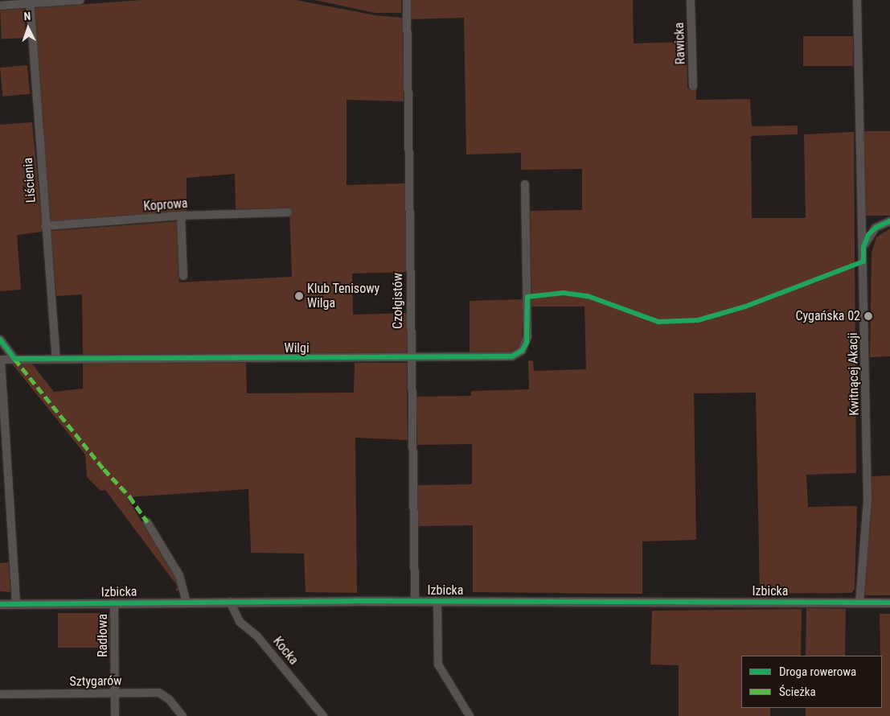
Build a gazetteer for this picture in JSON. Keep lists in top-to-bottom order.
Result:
{
  "streets": {
    "street": [
      "Rawicka",
      "Liścienia",
      "Koprowa",
      "Czołgistów",
      "Wilgi",
      "Kwitnącej Akacji",
      "Izbicka",
      "Radłowa",
      "Kocka",
      "Sztygarów"
    ]
  },
  "crossings": [
    ["Liścienia", "Koprowa"],
    ["Liścienia", "Wilgi"],
    ["Czołgistów", "Wilgi"],
    ["Czołgistów", "Izbicka"],
    ["Kwitnącej Akacji", "Izbicka"],
    ["Izbicka", "Radłowa"],
    ["Izbicka", "Kocka"],
    ["Radłowa", "Sztygarów"]
  ],
  "places": ["Klub Tenisowy Wilga", "Cygańska 02"],
  "legend": ["Droga rowerowa", "Ścieżka"],
  "north": "top"
}
